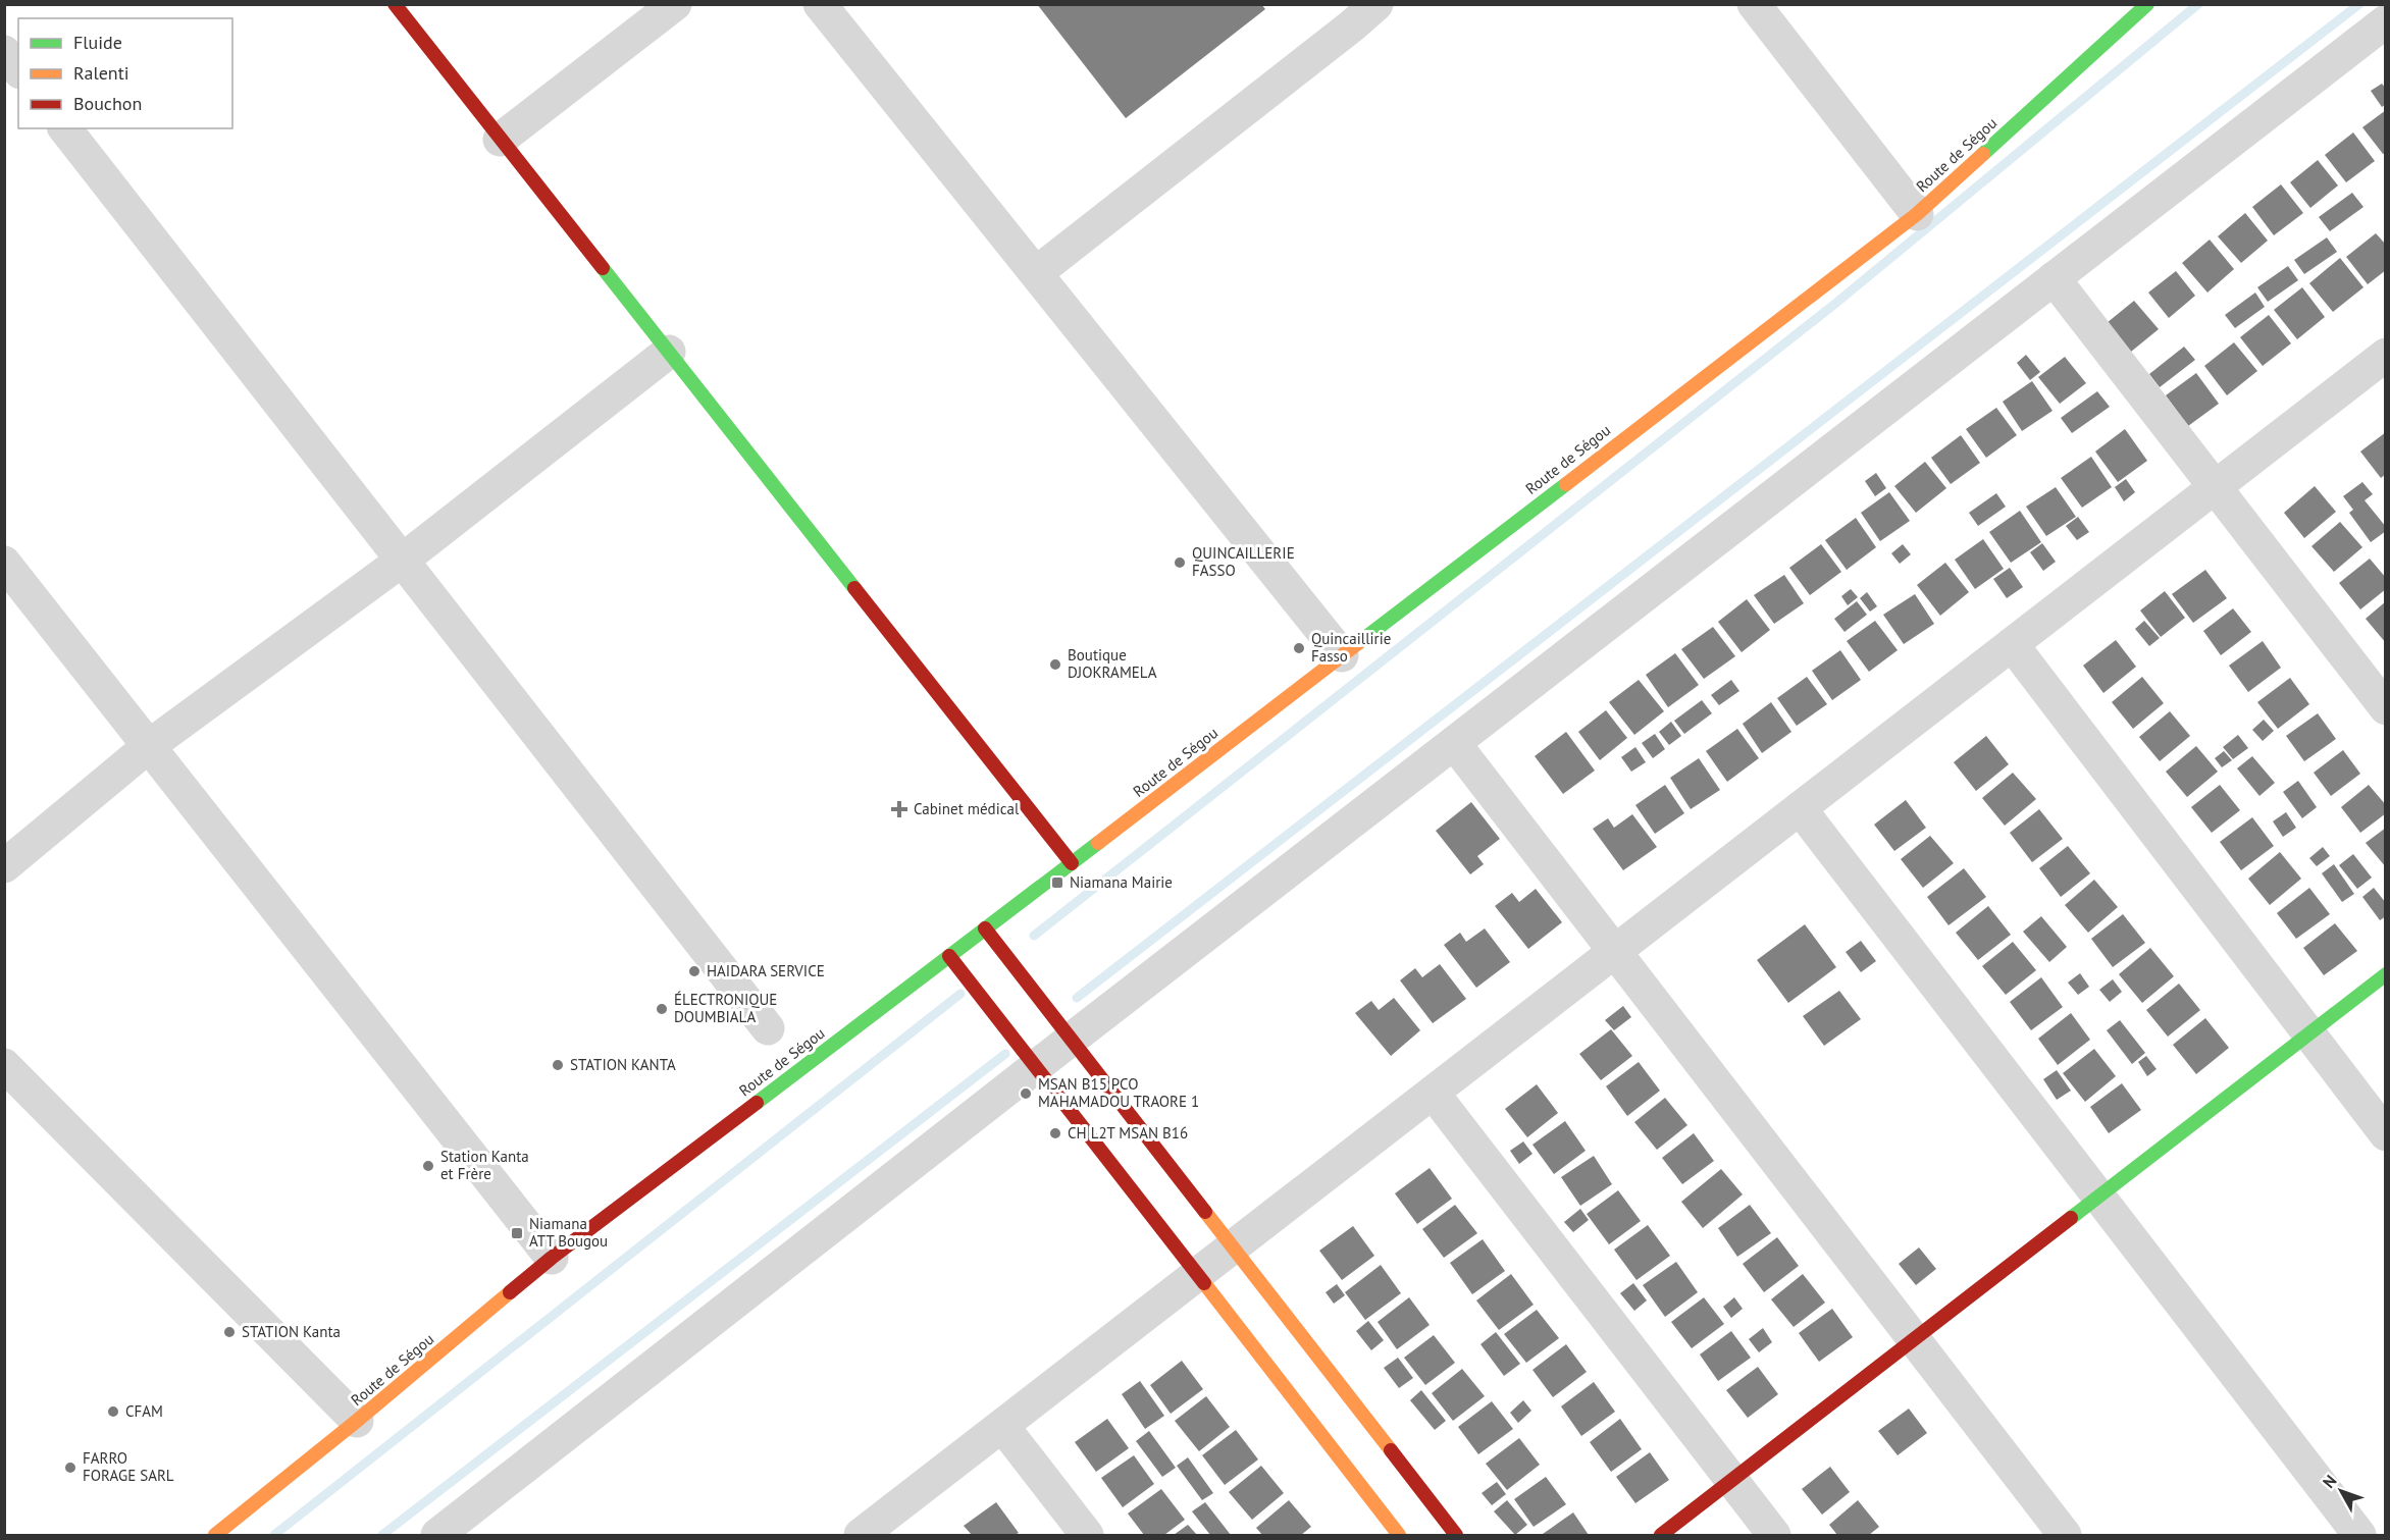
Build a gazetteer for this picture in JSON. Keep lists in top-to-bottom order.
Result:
{
  "streets": {
    "main road": ["Route de Ségou"]
  },
  "places": {
    "other": [
      "QUINCAILLERIE FASSO",
      "Quincaillirie Fasso",
      "Boutique DJOKRAMELA",
      "HAIDARA SERVICE",
      "ÉLECTRONIQUE DOUMBIALA",
      "STATION KANTA",
      "MSAN B15 PCO MAHAMADOU TRAORE 1",
      "CH L2T MSAN B16",
      "Station Kanta et Frère",
      "STATION Kanta",
      "CFAM",
      "FARRO FORAGE SARL"
    ],
    "health": ["Cabinet médical"],
    "transit": ["Niamana Mairie", "Niamana ATT Bougou"]
  },
  "legend": ["Fluide", "Ralenti", "Bouchon"],
  "north": "top left"
}
